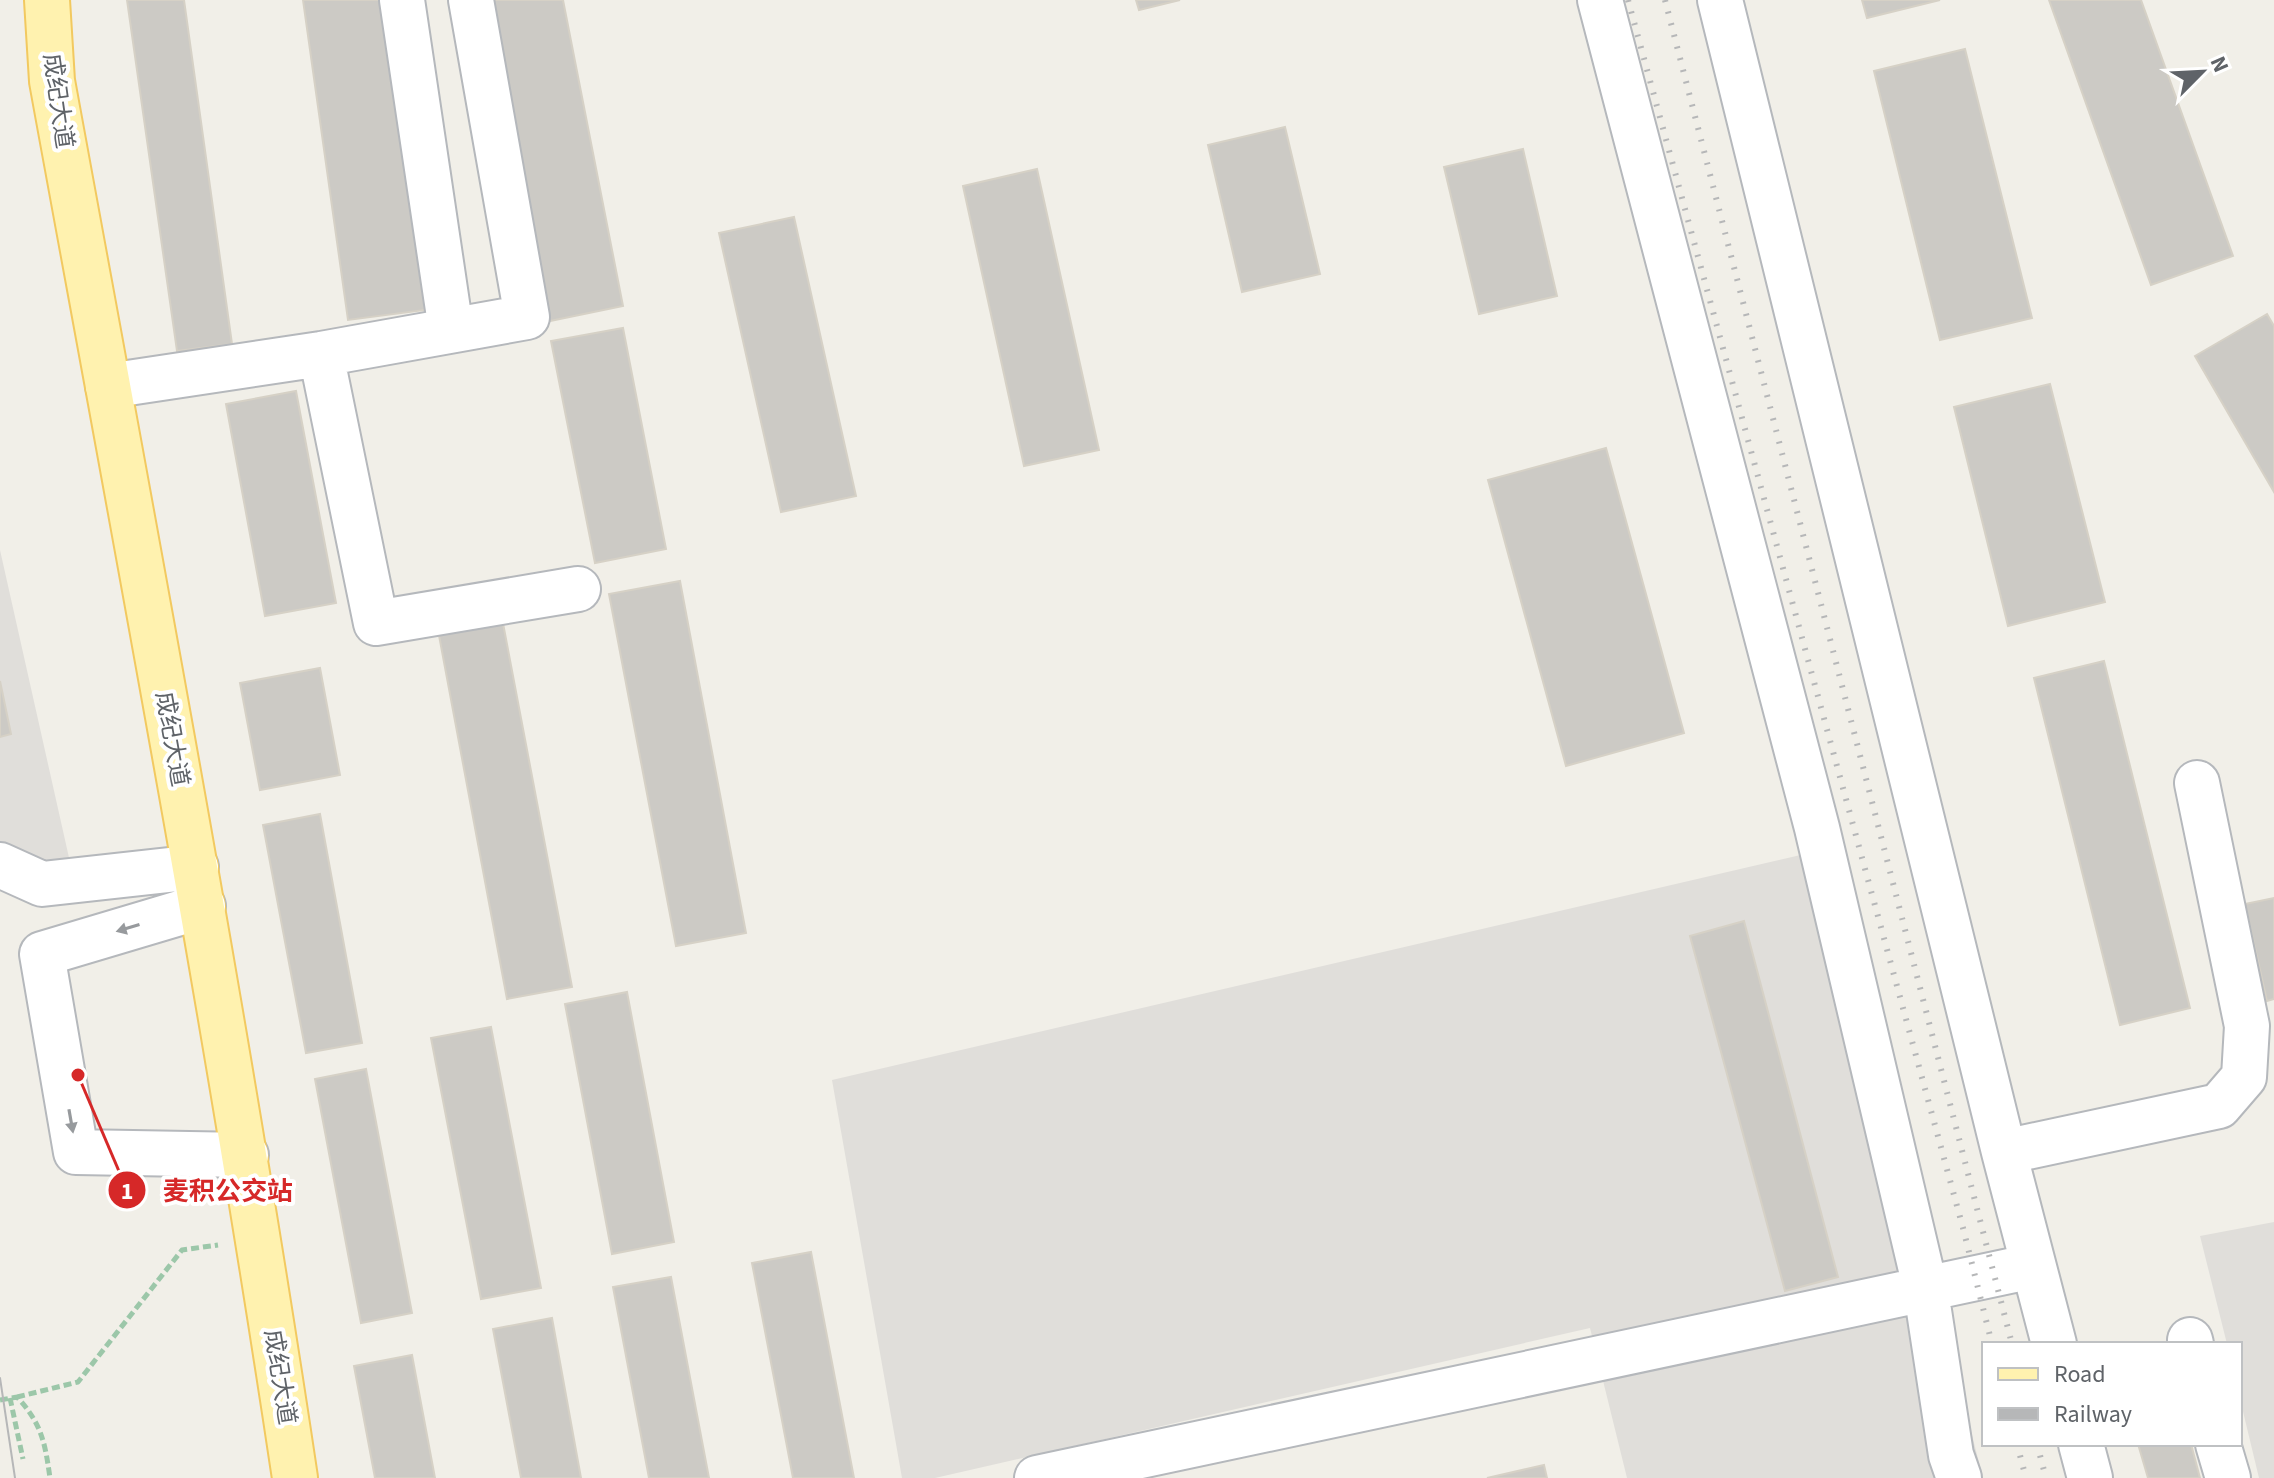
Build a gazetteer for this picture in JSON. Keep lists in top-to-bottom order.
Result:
{
  "streets": {
    "main road": ["成纪大道"]
  },
  "places": ["麦积公交站"],
  "legend": ["Road", "Railway"],
  "north": "top right"
}
